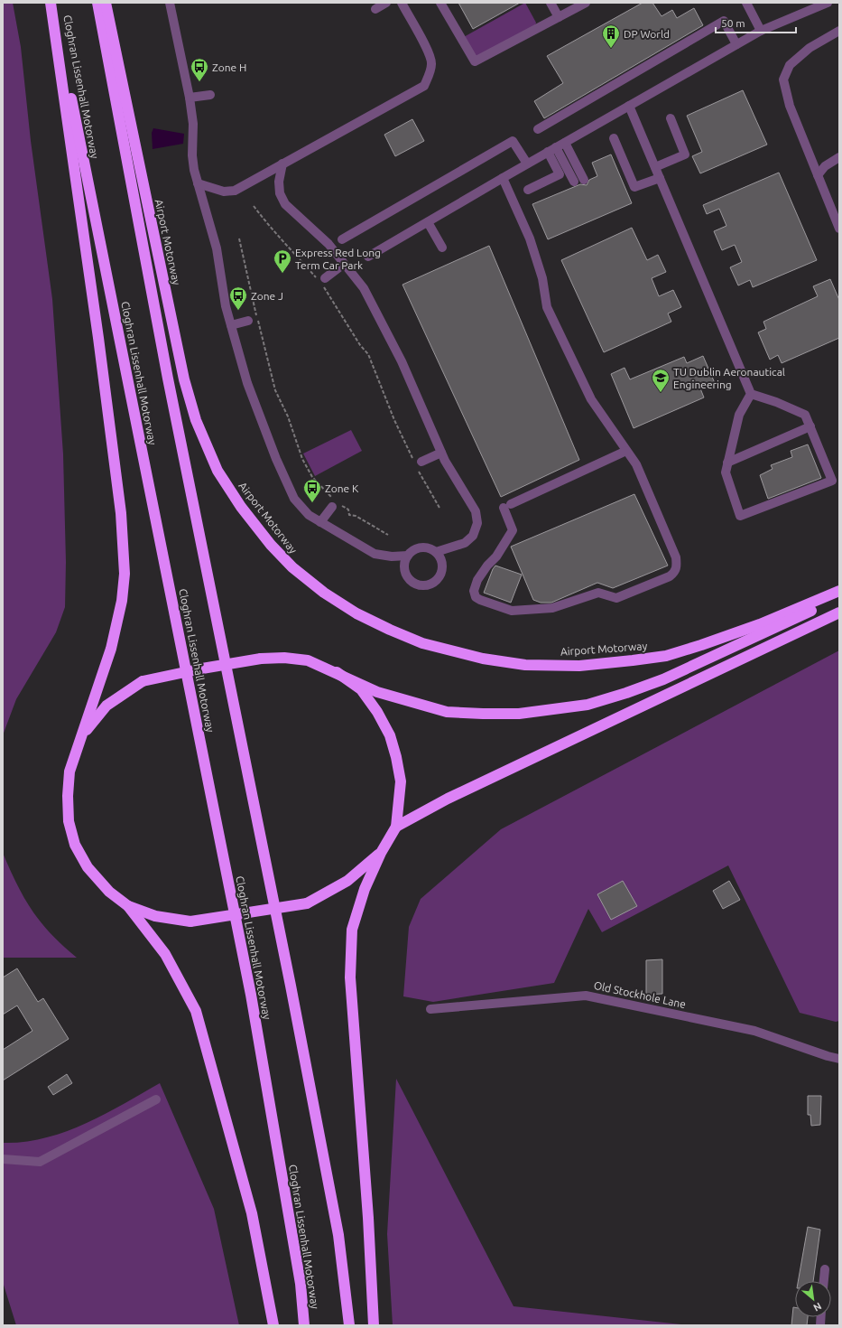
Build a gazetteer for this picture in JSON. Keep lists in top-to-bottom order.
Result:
{
  "streets": {
    "highway": ["Cloghran Lissenhall Motorway", "Airport Motorway"],
    "street": ["Old Stockhole Lane"]
  },
  "places": {
    "building": ["DP World"],
    "bus stop": ["Zone H", "Zone J", "Zone K"],
    "parking": ["Express Red Long Term Car Park"],
    "school or university": ["TU Dublin Aeronautical Engineering"]
  },
  "scale_bar": "50 m",
  "north": "bottom right"
}
